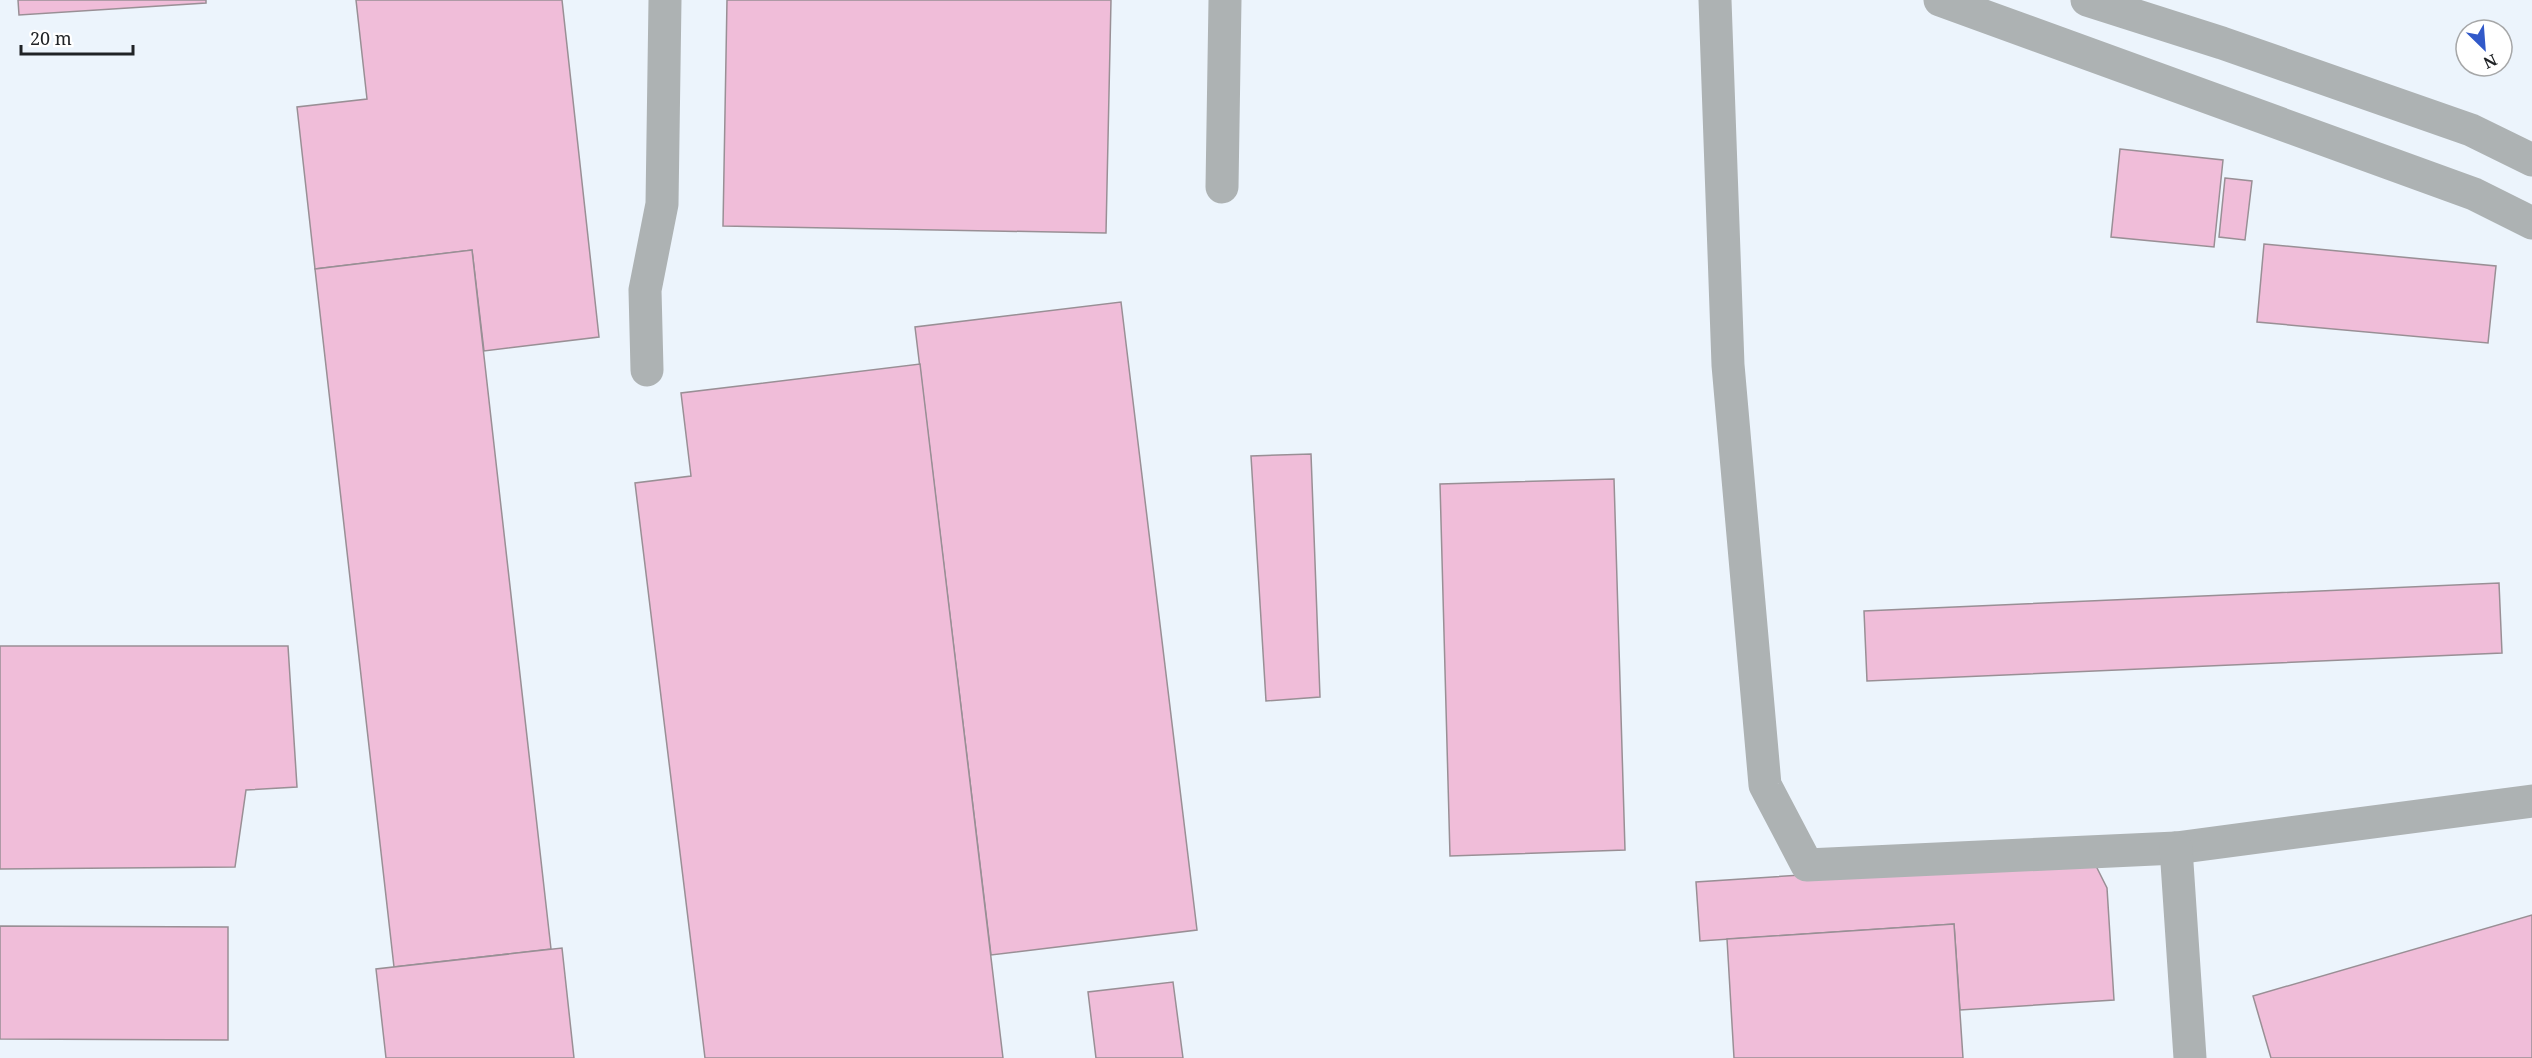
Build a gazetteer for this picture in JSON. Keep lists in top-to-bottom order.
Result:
{
  "scale_bar": "20 m",
  "north": "bottom right"
}
